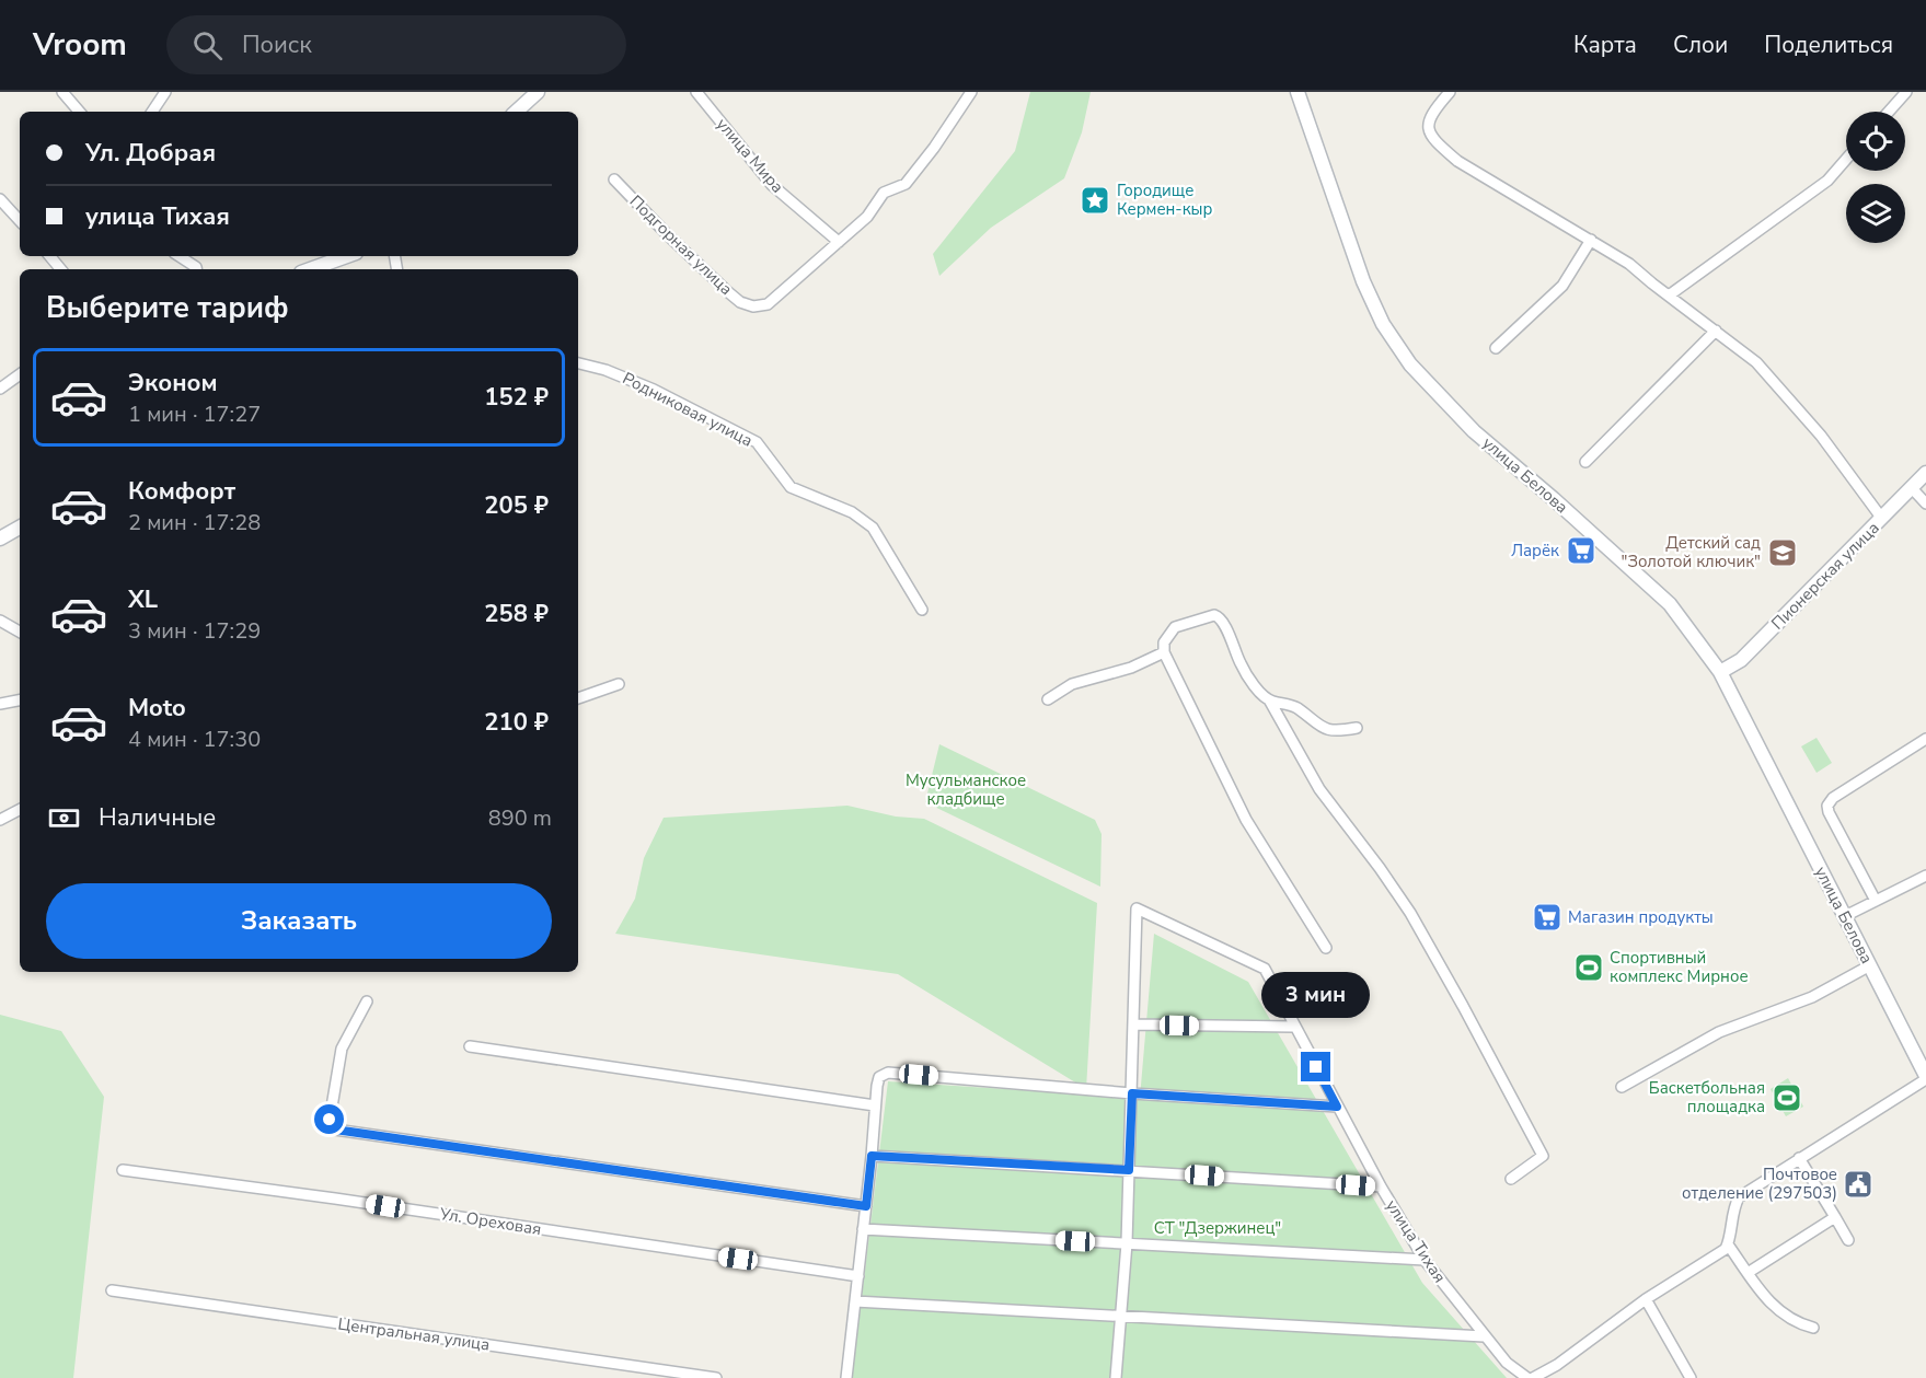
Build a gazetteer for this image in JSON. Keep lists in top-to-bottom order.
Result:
{
  "streets": {
    "main road": ["улица Белова", "Пионерская улица"],
    "street": [
      "улица Мира",
      "Подгорная улица",
      "Родниковая улица",
      "Ул. Ореховая",
      "улица Тихая",
      "Центральная улица"
    ]
  },
  "crossings": [
    ["улица Мира", "Подгорная улица"],
    ["улица Белова", "Пионерская улица"]
  ],
  "parks": ["Мусульманское кладбище", "СТ \"Дзержинец\""],
  "places": {
    "place": ["Городище Кермен-кыр"],
    "supermarket": ["Ларёк", "Магазин продукты"],
    "school or university": ["Детский сад \"Золотой ключик\""],
    "sports": ["Спортивный комплекс Мирное", "Баскетбольная площадка"],
    "public building": ["Почтовое отделение (297503)"]
  },
  "page": {
    "header": "Vroom",
    "search": "Поиск",
    "nav": ["Карта", "Слои", "Поделиться"],
    "banner": ["Ул. Добрая", "улица Тихая"],
    "heading": "Выберите тариф",
    "list": [
      {
        "name": "Эконом",
        "note": "1 мин · 17:27",
        "value": "152 ₽"
      },
      {
        "name": "Комфорт",
        "note": "2 мин · 17:28",
        "value": "205 ₽"
      },
      {
        "name": "XL",
        "note": "3 мин · 17:29",
        "value": "258 ₽"
      },
      {
        "name": "Moto",
        "note": "4 мин · 17:30",
        "value": "210 ₽"
      }
    ],
    "pay": ["Наличные", "890 m"],
    "buttons": "Заказать",
    "bubble": "3 мин"
  }
}
